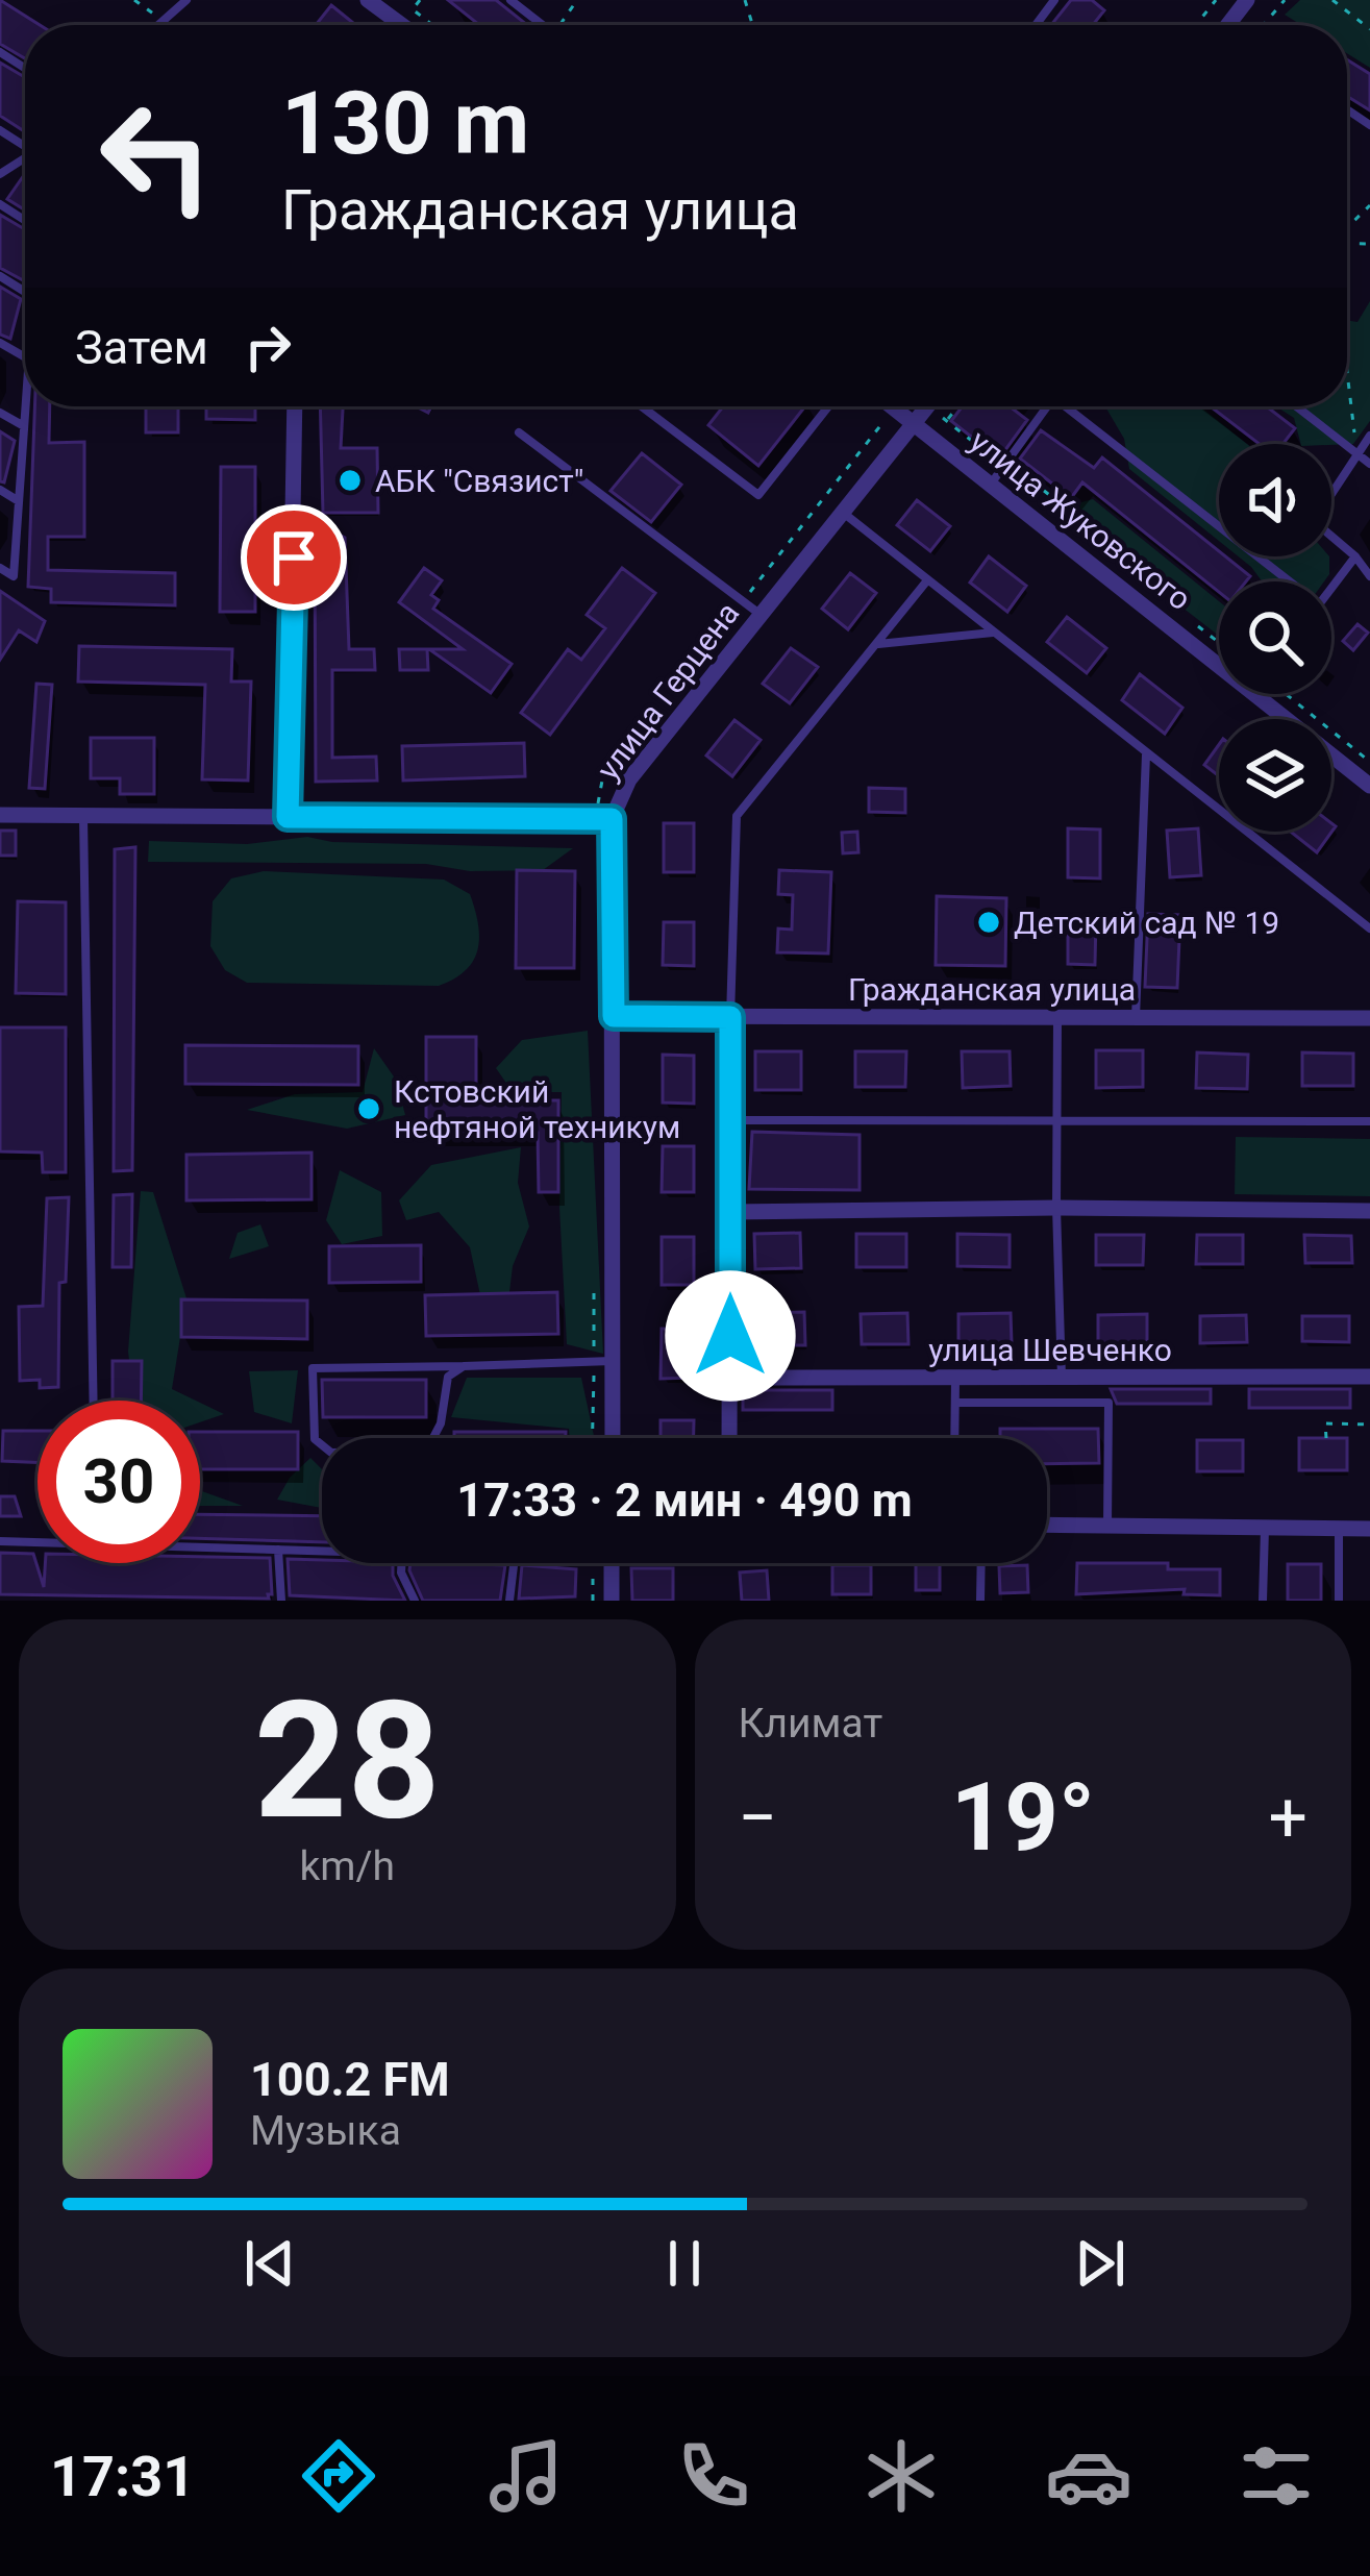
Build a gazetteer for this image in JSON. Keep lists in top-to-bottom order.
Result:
{
  "streets": {
    "street": [
      "улица Жуковского",
      "улица Герцена",
      "Гражданская улица",
      "улица Шевченко"
    ]
  },
  "crossings": [
    ["улица Жуковского", "улица Герцена"],
    ["улица Герцена", "Гражданская улица"]
  ],
  "places": ["АБК \"Связист\"", "Детский сад № 19", "Кстовский нефтяной техникум"],
  "page": {
    "turn": ["130 m", "Гражданская улица"],
    "then": "Затем",
    "limit": "30",
    "trip": "17:33 · 2 мин · 490 m",
    "tile": [
      ["28", "km/h"],
      "Климат"
    ],
    "heat": ["−", "19°", "+"],
    "song": ["100.2 FM", "Музыка"],
    "tabs": "17:31"
  }
}
